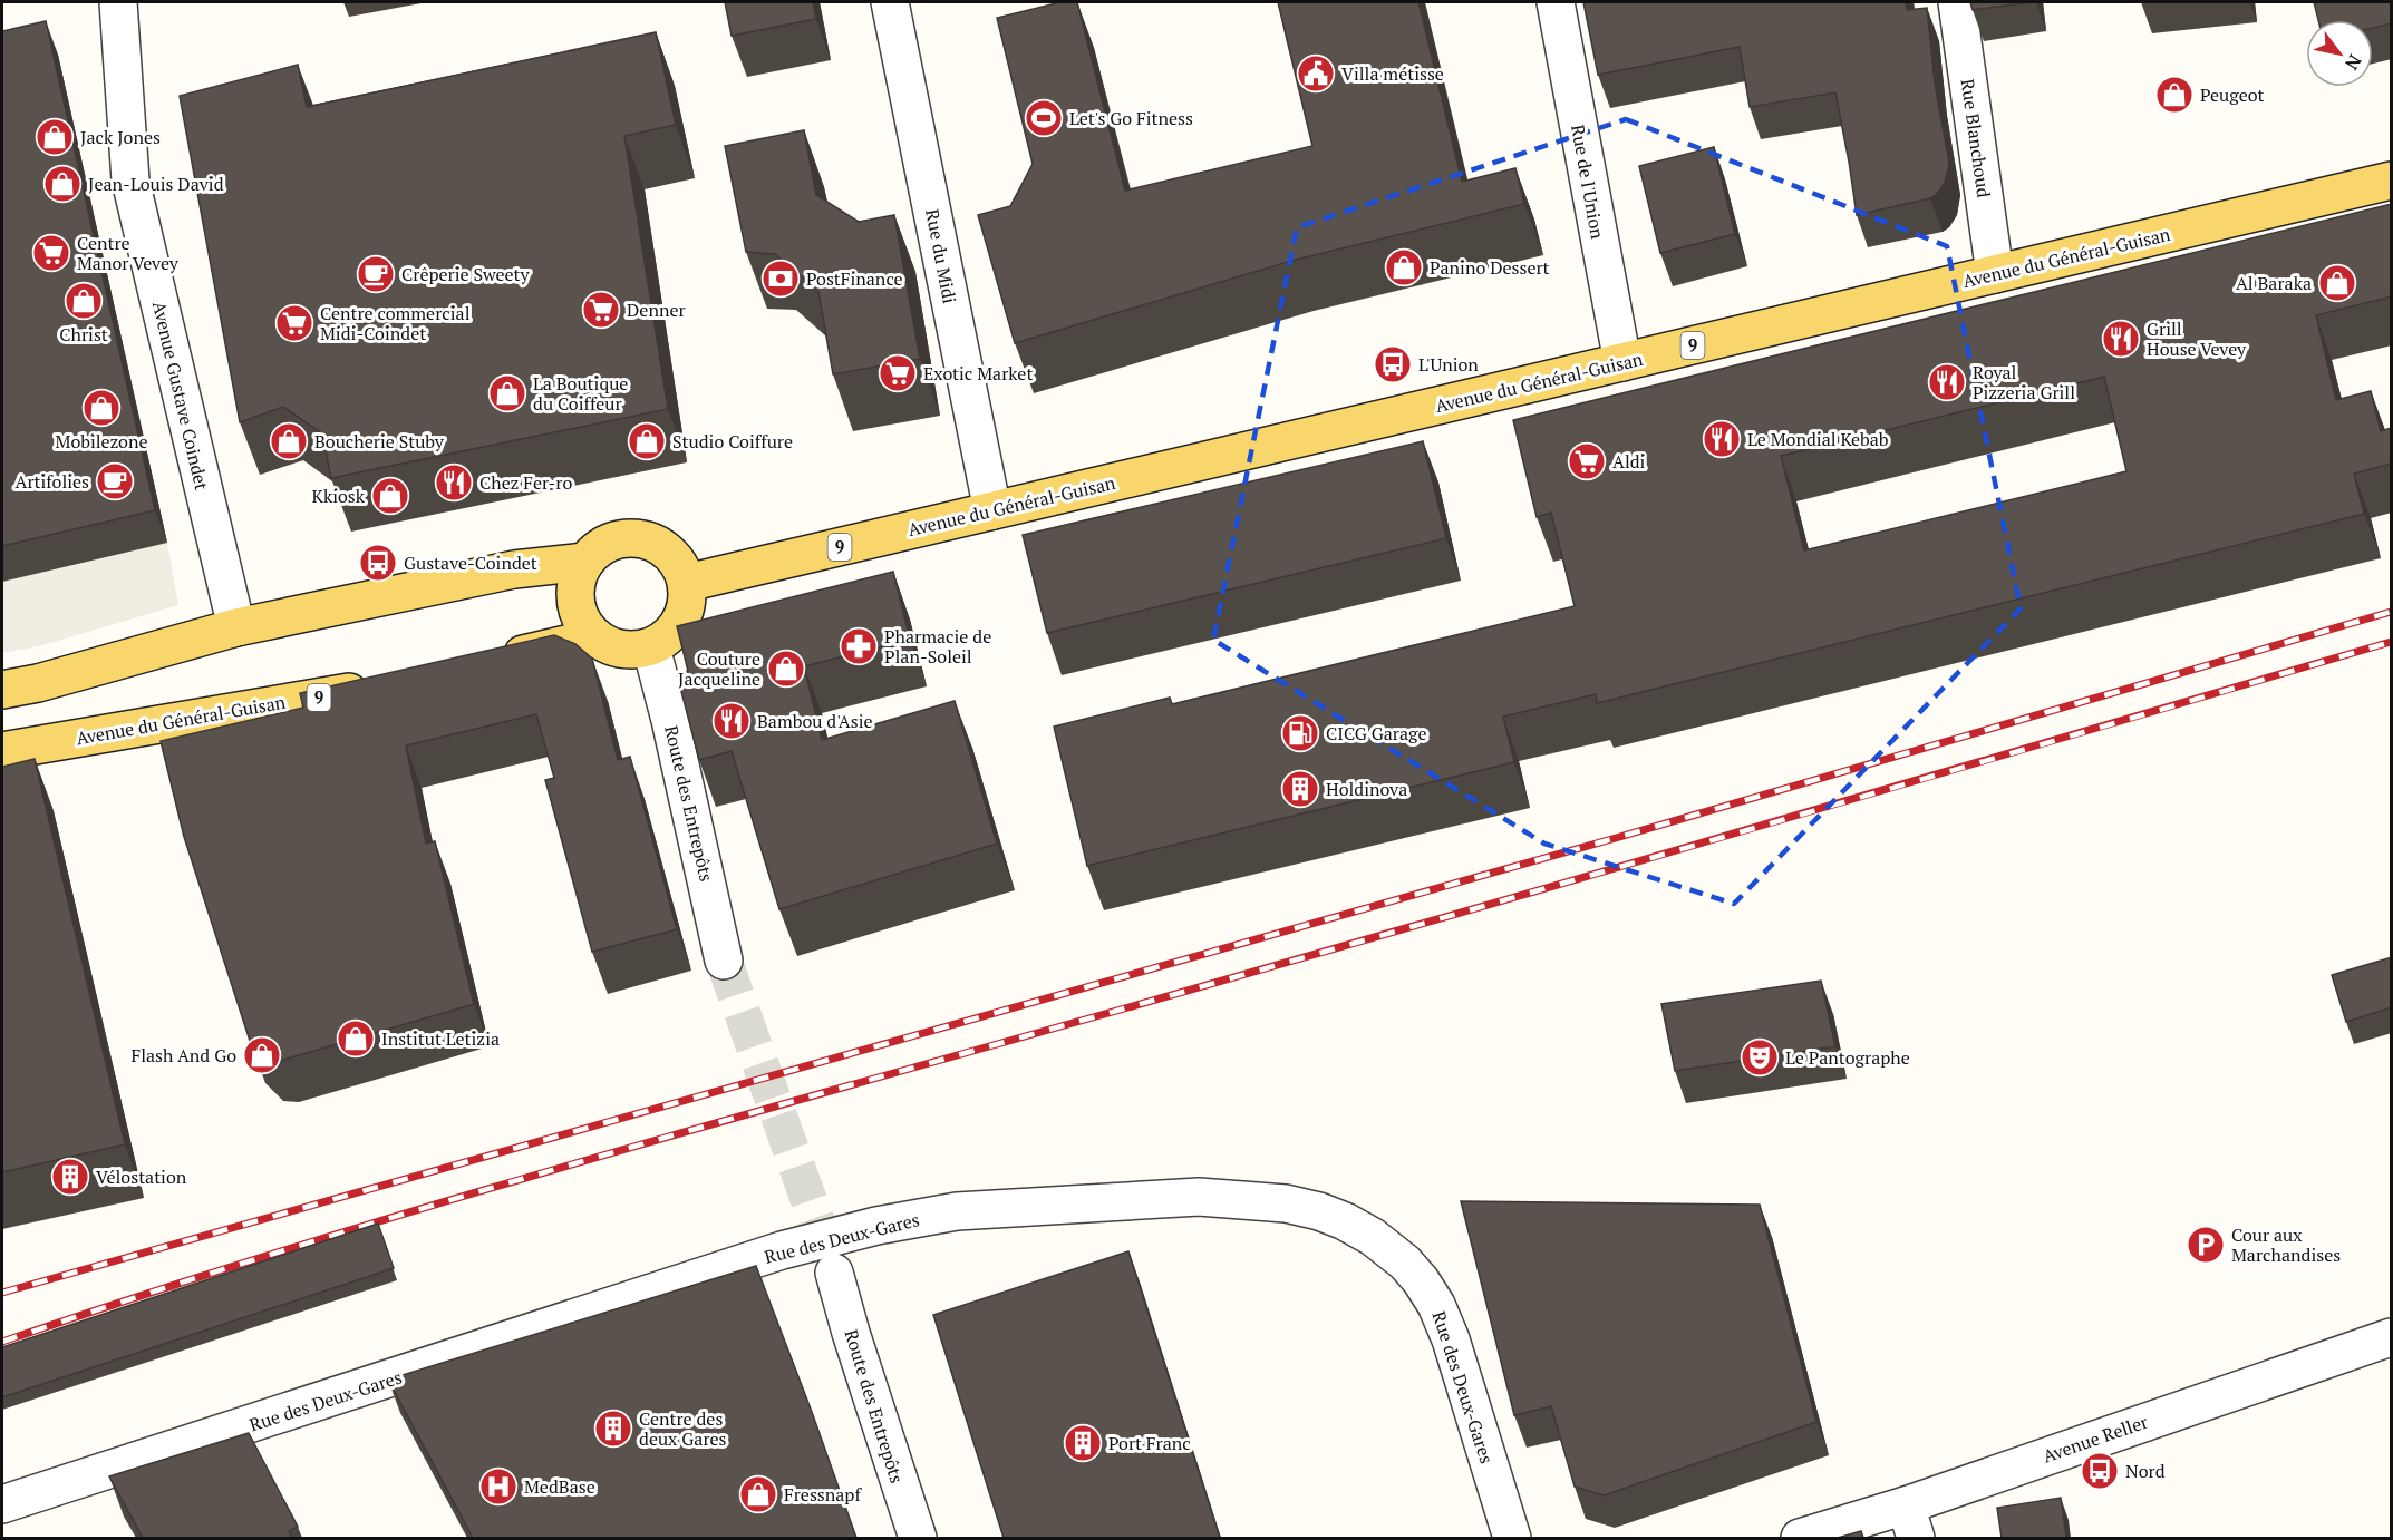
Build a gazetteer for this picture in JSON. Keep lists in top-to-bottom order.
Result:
{
  "streets": {
    "main road": ["Avenue du Général-Guisan", "9"],
    "street": [
      "Rue Blanchoud",
      "Rue de l'Union",
      "Rue du Midi",
      "Avenue Gustave Coindet",
      "Route des Entrepôts",
      "Rue des Deux-Gares",
      "Avenue Reller"
    ]
  },
  "crossings": [
    ["Rue Blanchoud", "Avenue du Général-Guisan"],
    ["Rue de l'Union", "Avenue du Général-Guisan"],
    ["Rue du Midi", "Avenue du Général-Guisan"],
    ["Avenue du Général-Guisan", "Route des Entrepôts"]
  ],
  "places": {
    "public building": ["Villa métisse"],
    "shop": [
      "Peugeot",
      "Jack Jones",
      "Jean-Louis David",
      "Panino Dessert",
      "Al Baraka",
      "Christ",
      "La Boutique du Coiffeur",
      "Mobilezone",
      "Boucherie Stuby",
      "Studio Coiffure",
      "Kkiosk",
      "Couture Jacqueline",
      "Institut Letizia",
      "Flash And Go",
      "Fressnapf"
    ],
    "sports": ["Let's Go Fitness"],
    "supermarket": [
      "Centre Manor Vevey",
      "Denner",
      "Centre commercial Midi-Coindet",
      "Exotic Market",
      "Aldi"
    ],
    "cafe": ["Crêperie Sweety", "Artifolies"],
    "bank": ["PostFinance"],
    "restaurant": [
      "Grill House Vevey",
      "Royal Pizzeria Grill",
      "Le Mondial Kebab",
      "Chez Fer-ro",
      "Bambou d'Asie"
    ],
    "bus stop": ["L'Union", "Gustave-Coindet", "Nord"],
    "pharmacy": ["Pharmacie de Plan-Soleil"],
    "fuel station": ["CICG Garage"],
    "building": [
      "Holdinova",
      "Vélostation",
      "Centre des deux Gares",
      "Port Franc"
    ],
    "theatre": ["Le Pantographe"],
    "parking": ["Cour aux Marchandises"],
    "hospital": ["MedBase"]
  },
  "north": "bottom right"
}
